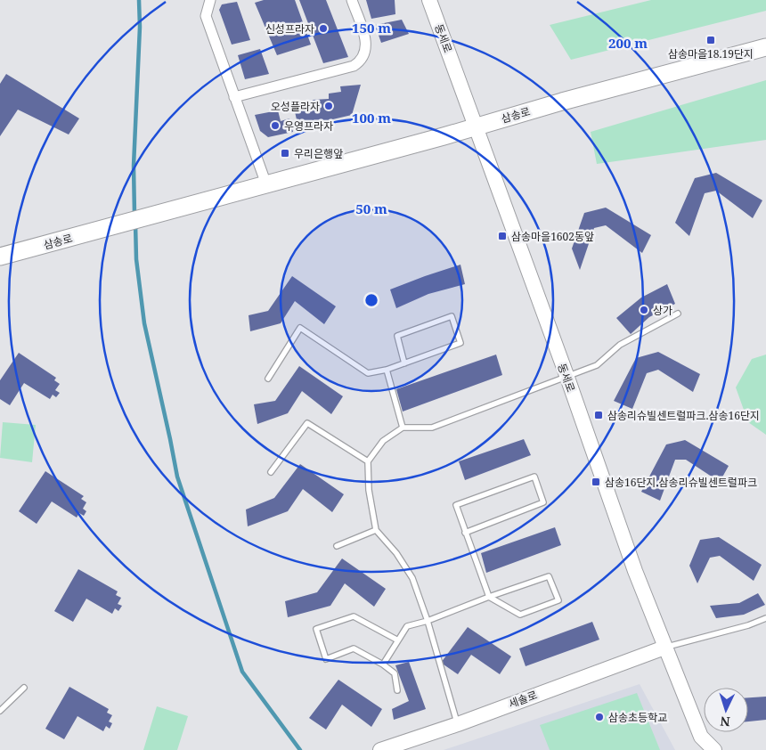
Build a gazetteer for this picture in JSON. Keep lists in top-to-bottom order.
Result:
{
  "streets": {
    "main road": ["동세로", "삼송로", "세솔로"]
  },
  "crossings": [
    ["동세로", "삼송로"],
    ["동세로", "세솔로"]
  ],
  "places": {
    "other": [
      "신성프라자",
      "오성플라자",
      "우영프라자",
      "상가",
      "삼송초등학교"
    ],
    "transit": [
      "삼송마을18.19단지",
      "우리은행앞",
      "삼송마을1602동앞",
      "삼송리슈빌센트럴파크.삼송16단지",
      "삼송16단지.삼송리슈빌센트럴파크"
    ]
  },
  "north": "bottom",
  "rings": [
    "150 m",
    "200 m",
    "100 m",
    "50 m"
  ]
}
